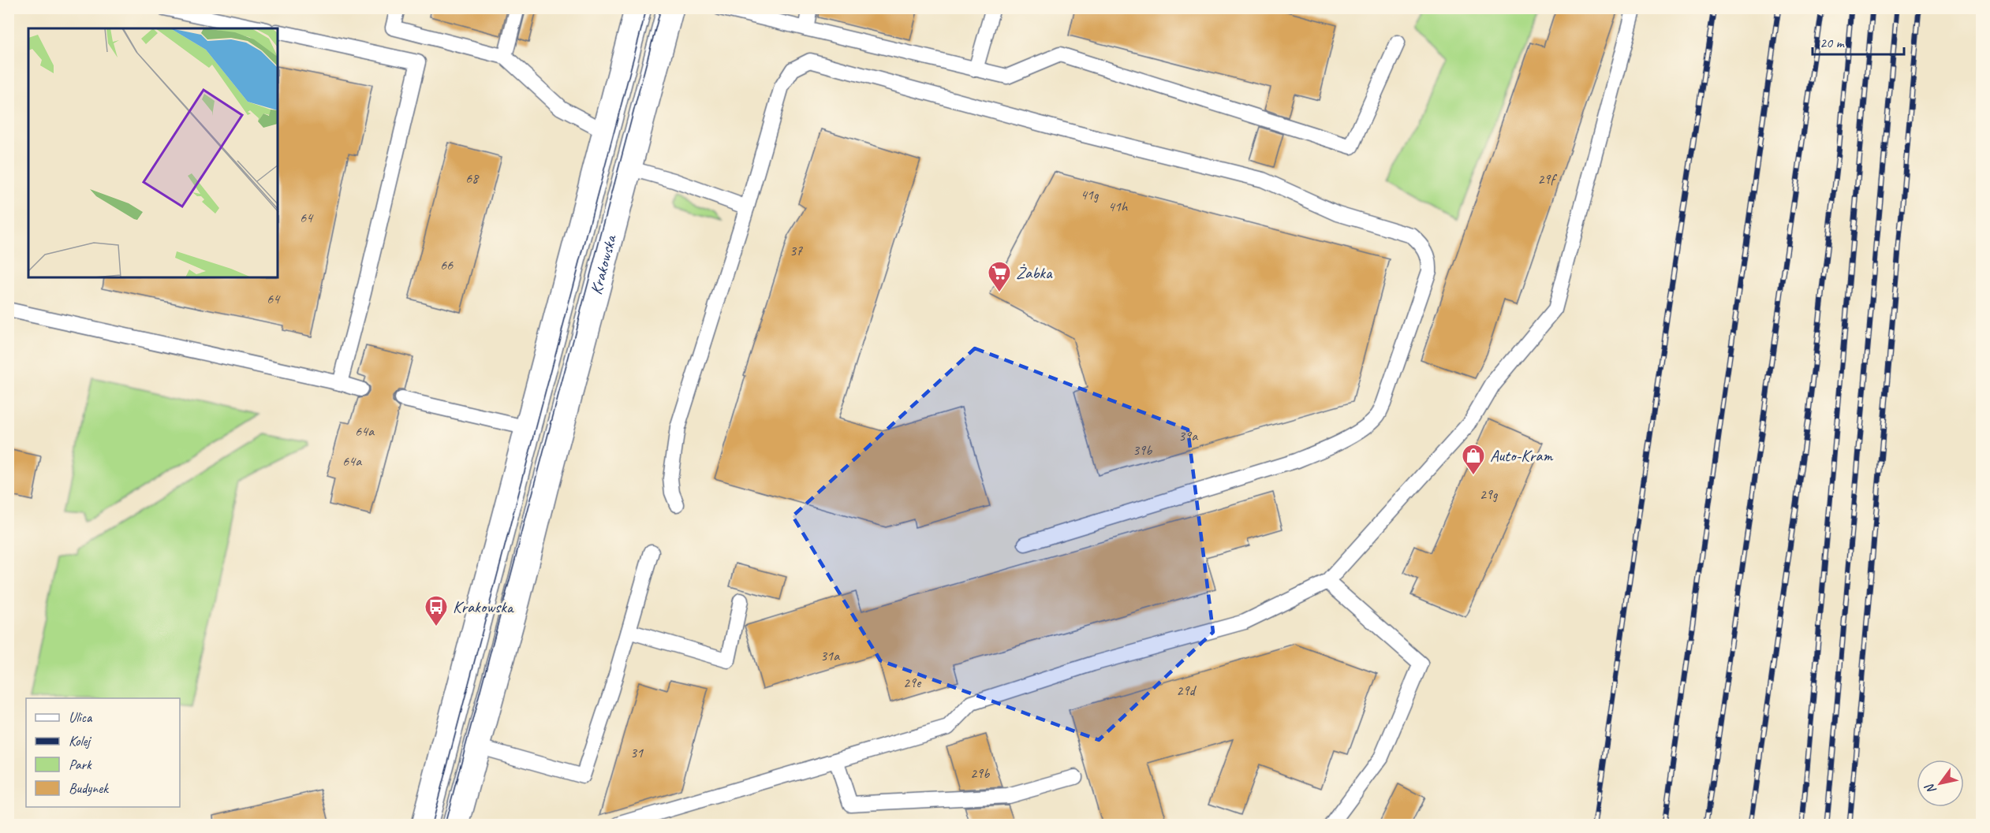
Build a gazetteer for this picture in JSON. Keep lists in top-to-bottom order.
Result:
{
  "streets": {
    "main road": ["Krakowska"]
  },
  "places": {
    "supermarket": ["Żabka"],
    "shop": ["Auto-Kram"],
    "bus stop": ["Krakowska"]
  },
  "house_numbers": [
    "68",
    "29f",
    "41g",
    "41h",
    "64",
    "37",
    "66",
    "64",
    "64a",
    "39a",
    "39b",
    "64a",
    "29g",
    "31a",
    "29e",
    "29d",
    "31",
    "29b"
  ],
  "legend": [
    "Ulica",
    "Kolej",
    "Park",
    "Budynek"
  ],
  "scale_bar": "20 m",
  "north": "bottom left"
}
